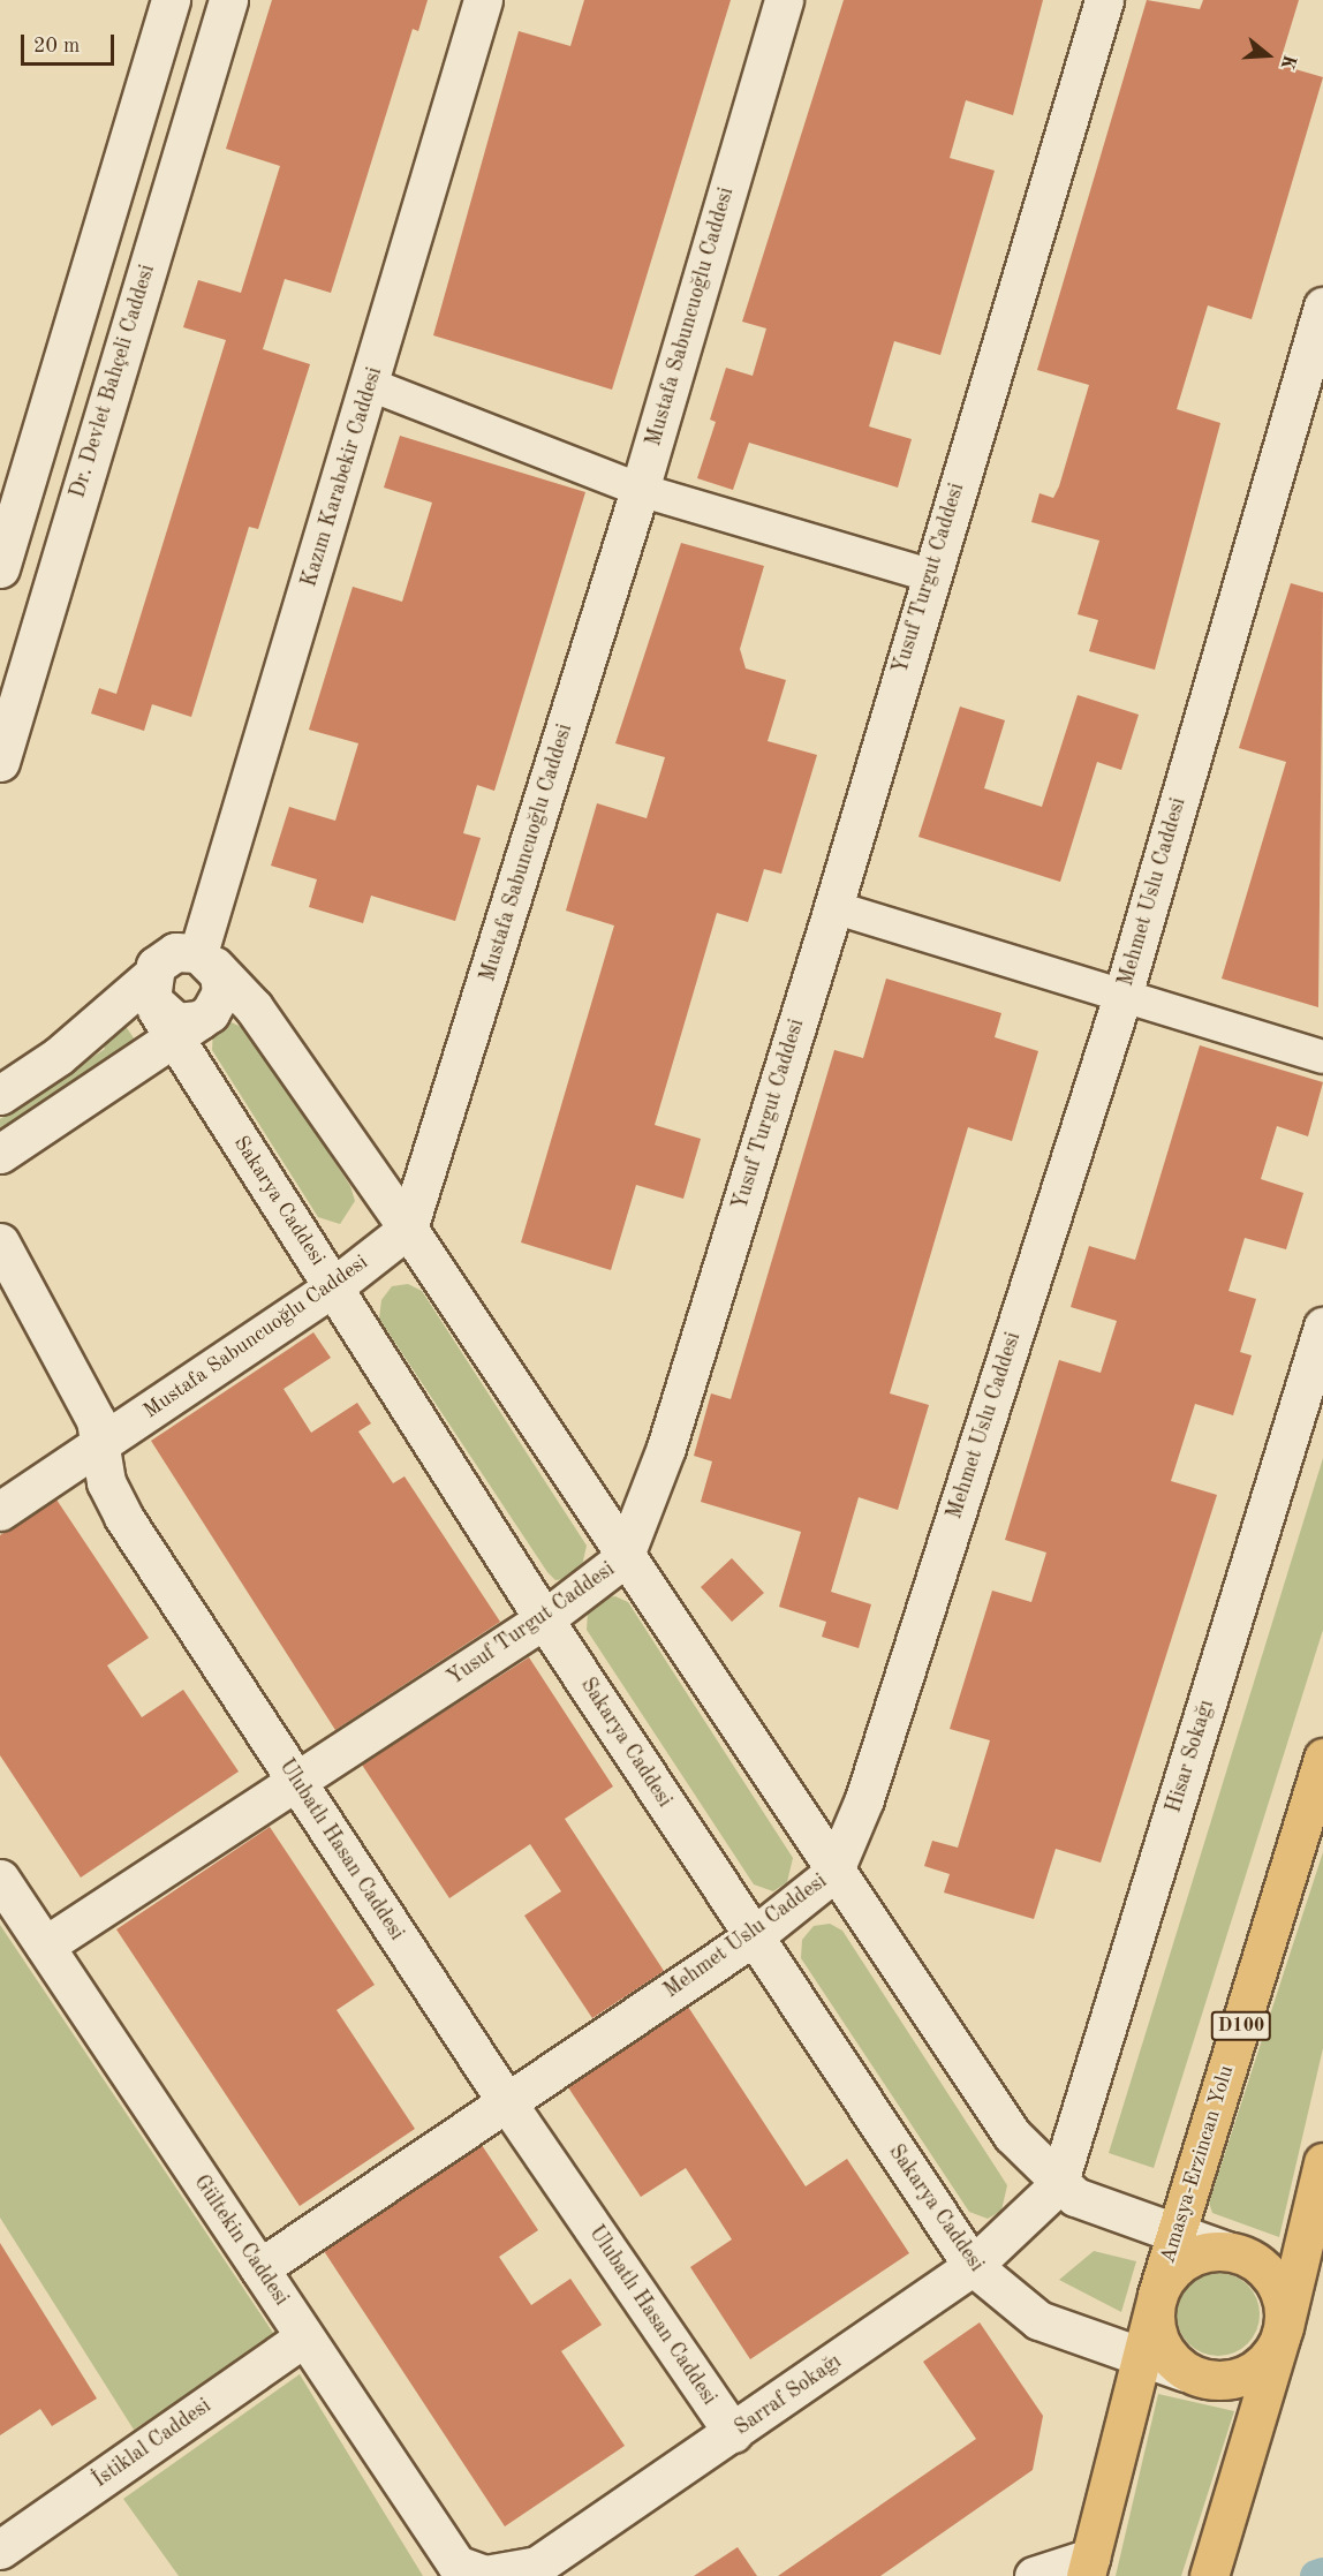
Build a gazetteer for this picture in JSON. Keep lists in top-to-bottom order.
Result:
{
  "streets": {
    "highway": ["D100", "Amasya-Erzincan Yolu"],
    "street": [
      "Mustafa Sabuncuoğlu Caddesi",
      "Dr. Devlet Bahçeli Caddesi",
      "Kazım Karabekir Caddesi",
      "Yusuf Turgut Caddesi",
      "Mehmet Uslu Caddesi",
      "Sakarya Caddesi",
      "Hisar Sokağı",
      "Ulubatlı Hasan Caddesi",
      "Gültekin Caddesi",
      "Sarraf Sokağı",
      "İstiklal Caddesi"
    ]
  },
  "crossings": [
    ["Mustafa Sabuncuoğlu Caddesi", "Sakarya Caddesi"],
    ["Mustafa Sabuncuoğlu Caddesi", "Ulubatlı Hasan Caddesi"],
    ["Kazım Karabekir Caddesi", "Sakarya Caddesi"],
    ["Yusuf Turgut Caddesi", "Sakarya Caddesi"],
    ["Yusuf Turgut Caddesi", "Ulubatlı Hasan Caddesi"],
    ["Yusuf Turgut Caddesi", "Gültekin Caddesi"],
    ["Mehmet Uslu Caddesi", "Sakarya Caddesi"],
    ["Mehmet Uslu Caddesi", "Ulubatlı Hasan Caddesi"],
    ["Mehmet Uslu Caddesi", "Gültekin Caddesi"],
    ["Sakarya Caddesi", "Amasya-Erzincan Yolu"],
    ["Sakarya Caddesi", "Sarraf Sokağı"],
    ["Hisar Sokağı", "Sarraf Sokağı"],
    ["Ulubatlı Hasan Caddesi", "Sarraf Sokağı"],
    ["Gültekin Caddesi", "Sarraf Sokağı"],
    ["Gültekin Caddesi", "İstiklal Caddesi"]
  ],
  "scale_bar": "20 m",
  "north": "right"
}
